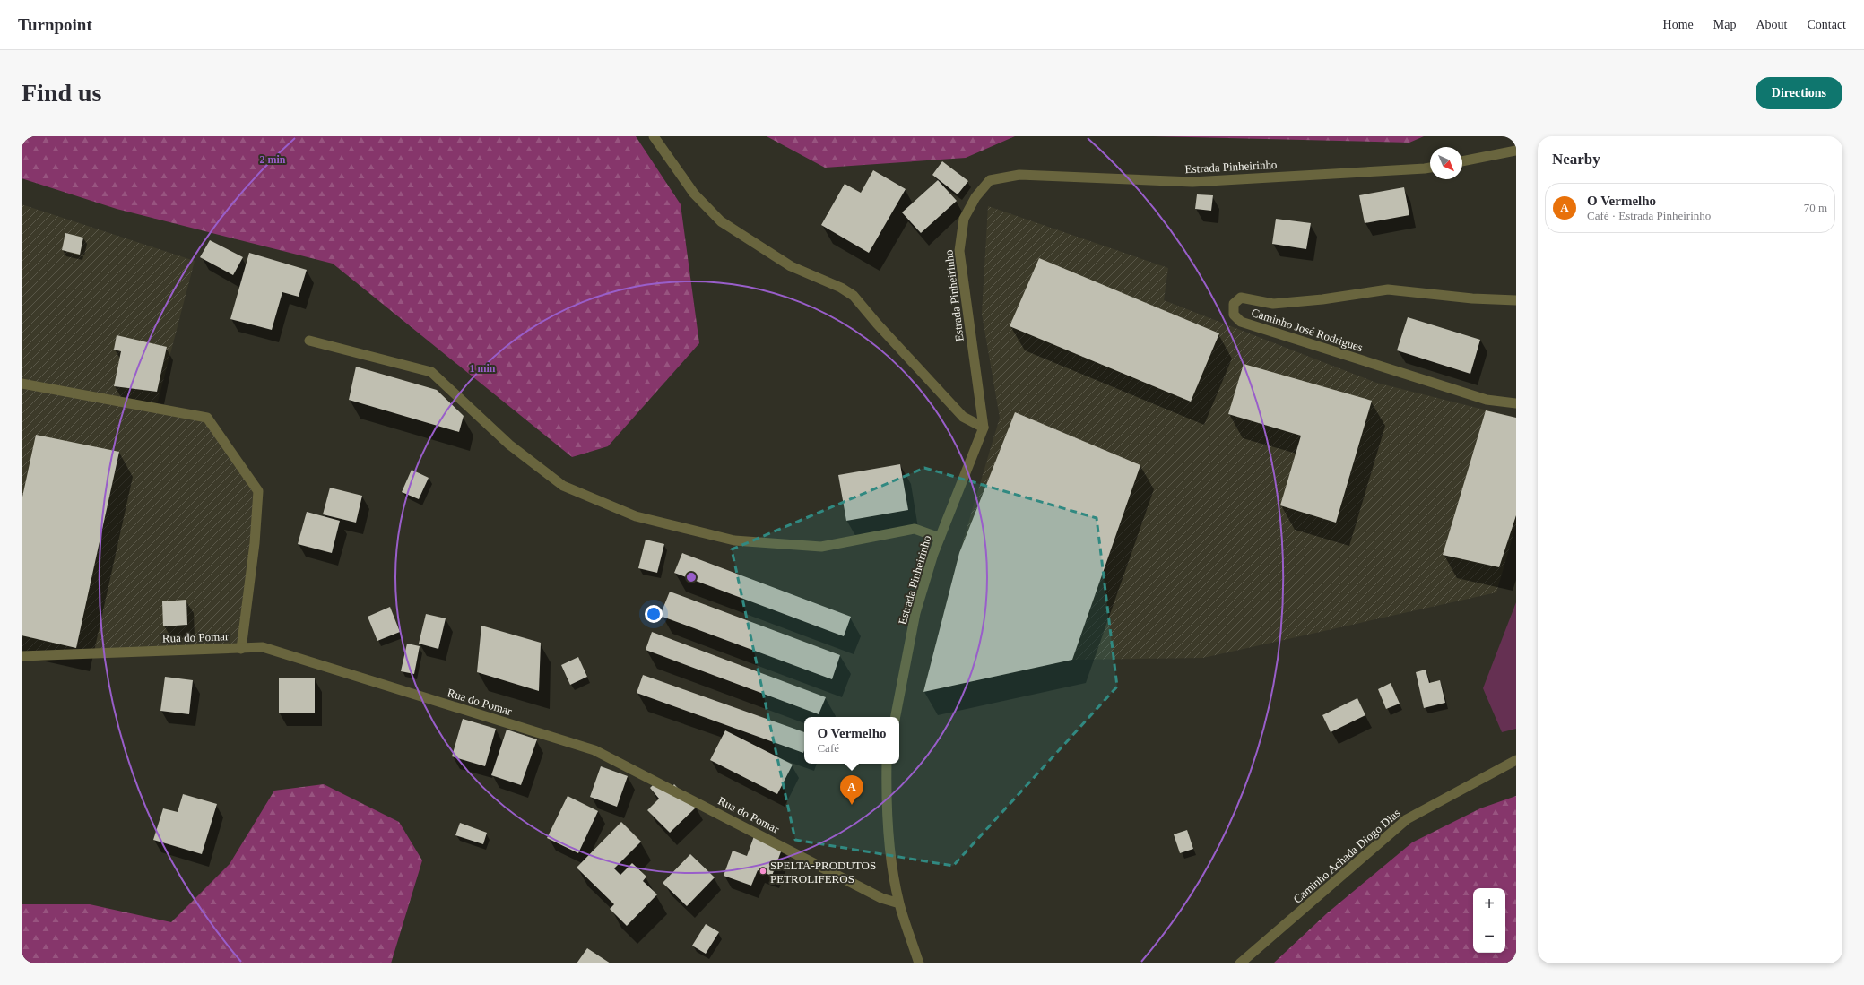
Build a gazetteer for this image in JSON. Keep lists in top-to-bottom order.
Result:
{
  "streets": {
    "street": [
      "Estrada Pinheirinho",
      "Caminho José Rodrigues",
      "Rua do Pomar",
      "Caminho Achada Diogo Dias"
    ]
  },
  "places": ["SPELTA-PRODUTOS PETROLIFEROS"],
  "north": "bottom right",
  "page": {
    "header": "Turnpoint",
    "nav": [
      "Home",
      "Map",
      "About",
      "Contact"
    ],
    "buttons": "Directions",
    "title": "Find us",
    "heading": "Nearby",
    "list": [
      {
        "mark": "A",
        "name": "O Vermelho",
        "note": "Café · Estrada Pinheirinho",
        "value": "70 m"
      }
    ],
    "popup": ["O Vermelho", "Café"],
    "pins": "A",
    "map_buttons": ["+", "−"]
  },
  "rings": ["2 min", "1 min"]
}
